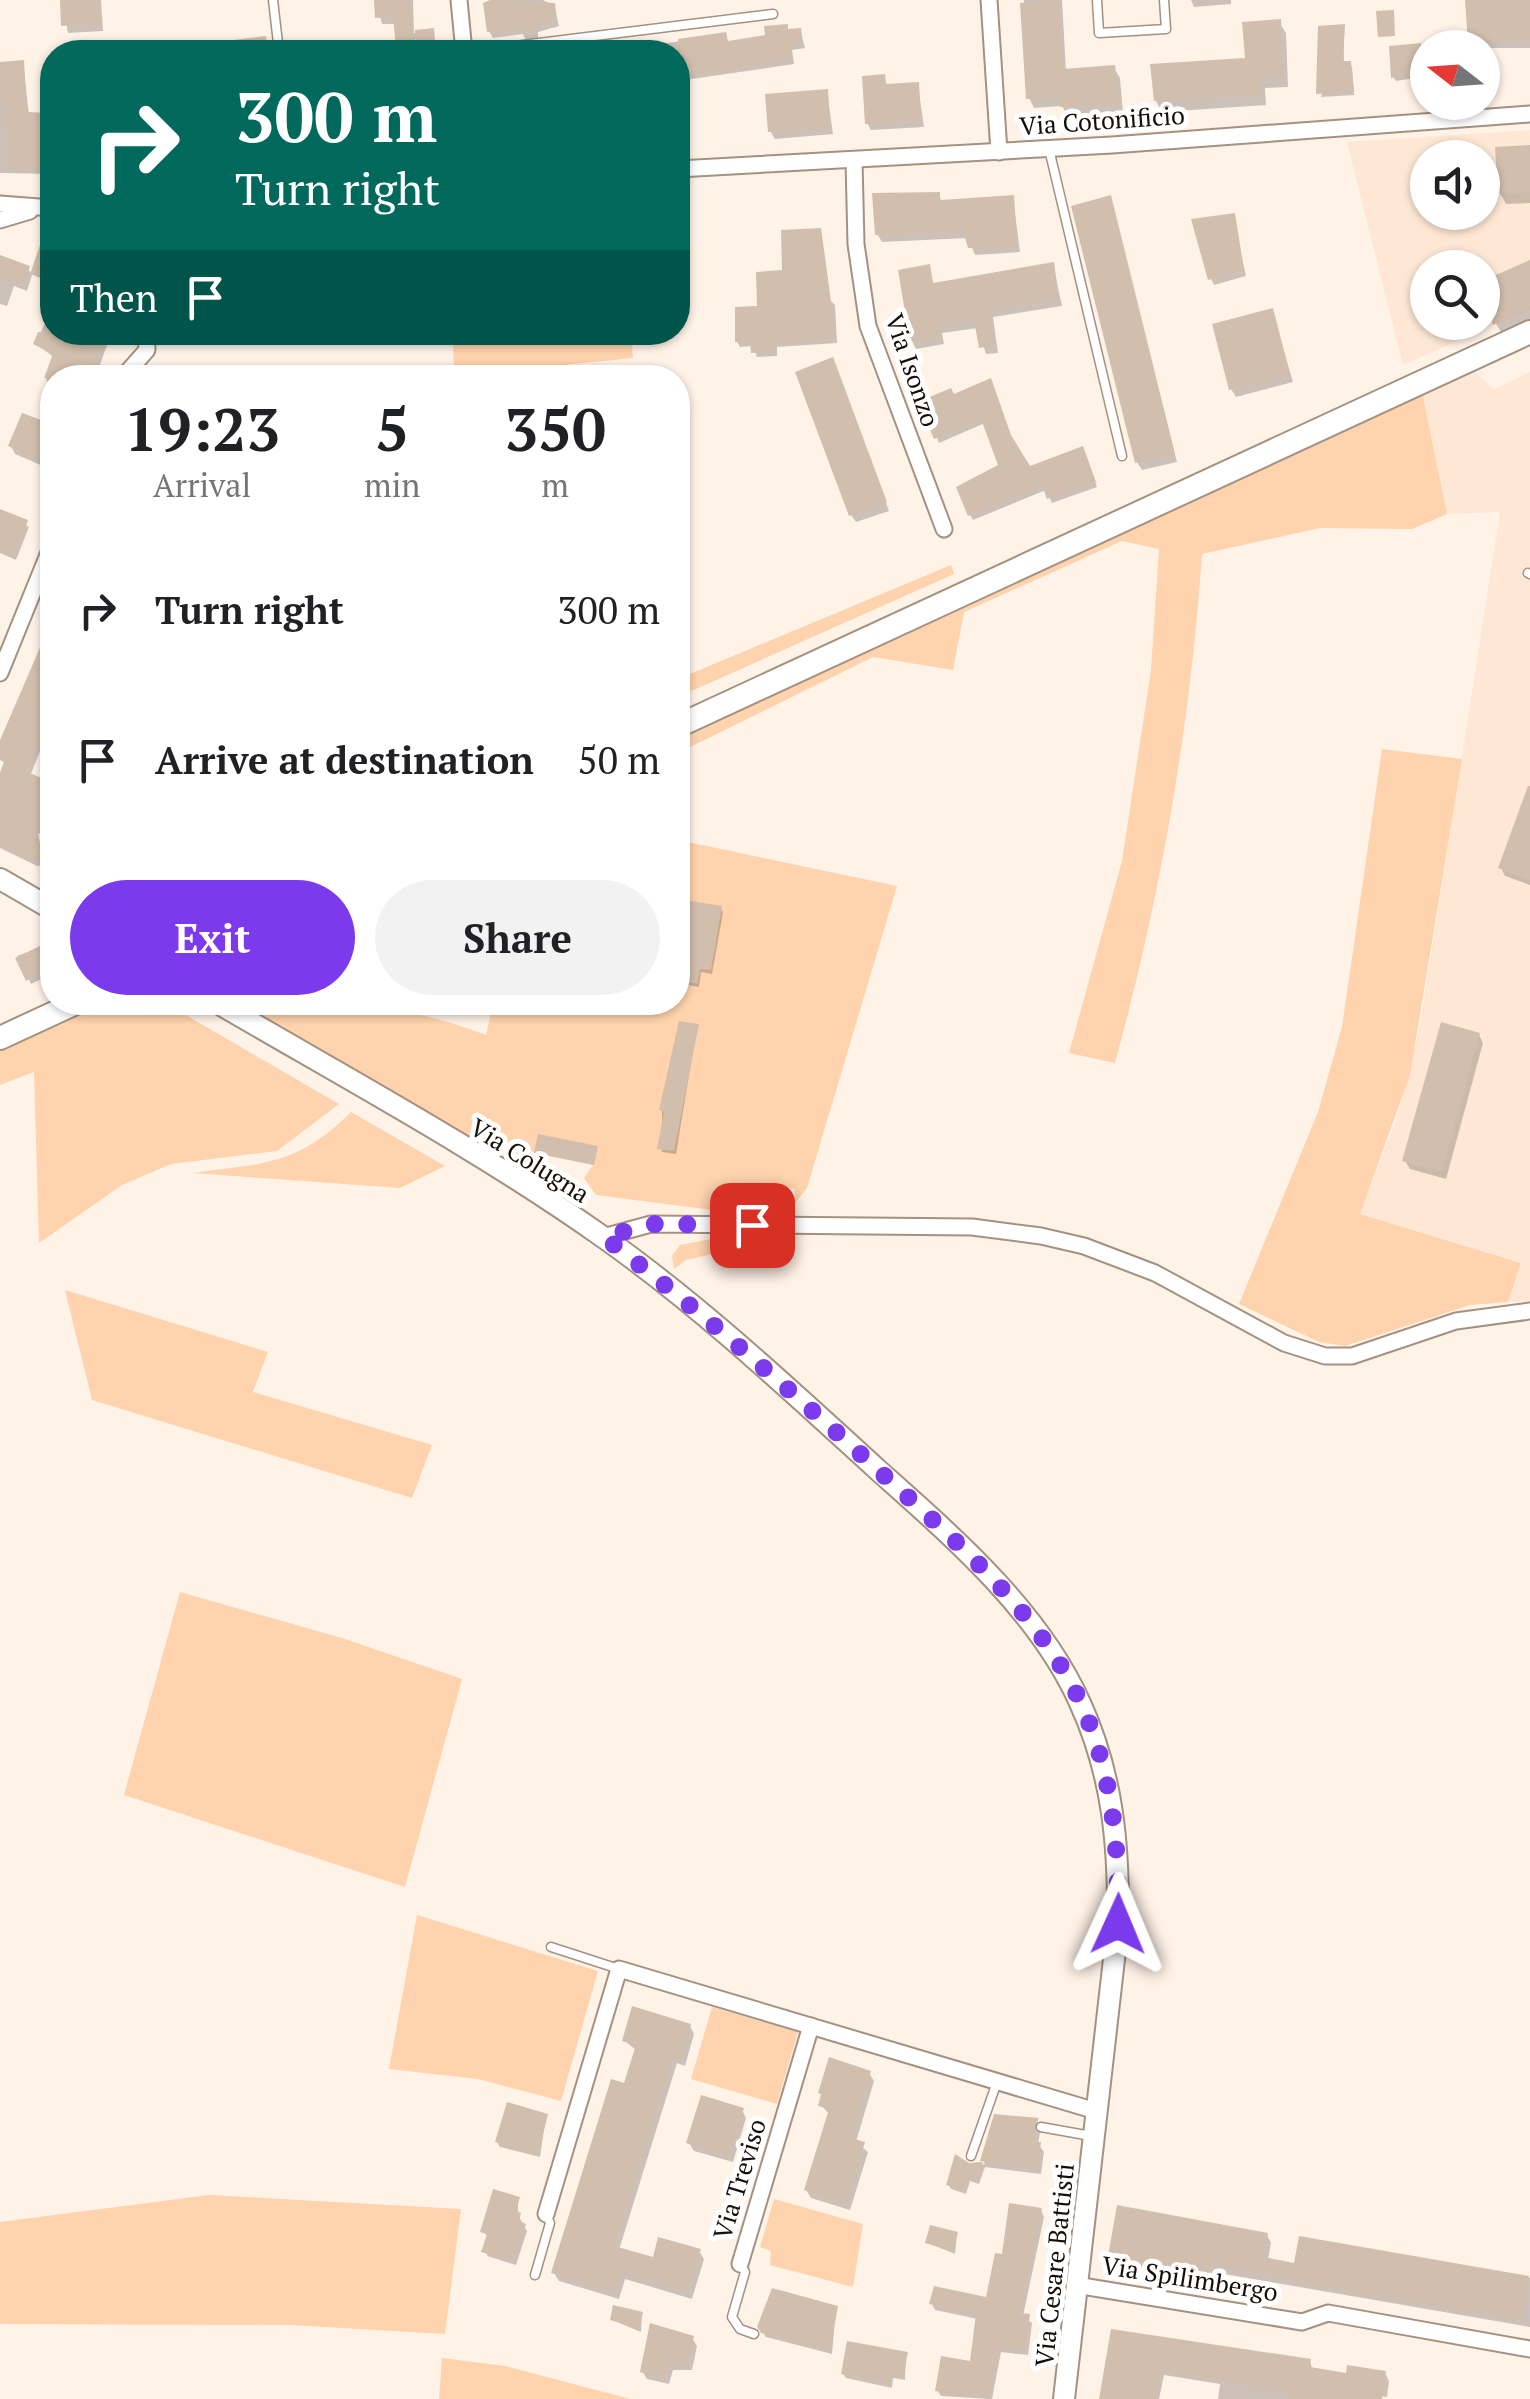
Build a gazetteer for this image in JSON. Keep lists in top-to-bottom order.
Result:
{
  "streets": {
    "street": [
      "Via Cotonificio",
      "Via Isonzo",
      "Via Colugna",
      "Via Treviso",
      "Via Cesare Battisti",
      "Via Spilimbergo"
    ]
  },
  "crossings": [
    ["Via Cotonificio", "Via Isonzo"],
    ["Via Colugna", "Via Cesare Battisti"],
    ["Via Cesare Battisti", "Via Spilimbergo"]
  ],
  "north": "left",
  "page": {
    "turn": ["300 m", "Turn right"],
    "then": "Then",
    "eta": [
      "19:23",
      "Arrival",
      "5",
      "min",
      "350",
      "m"
    ],
    "list": [
      {
        "name": "Turn right",
        "value": "300 m"
      },
      {
        "name": "Arrive at destination",
        "value": "50 m"
      }
    ],
    "buttons": ["Exit", "Share"]
  }
}
